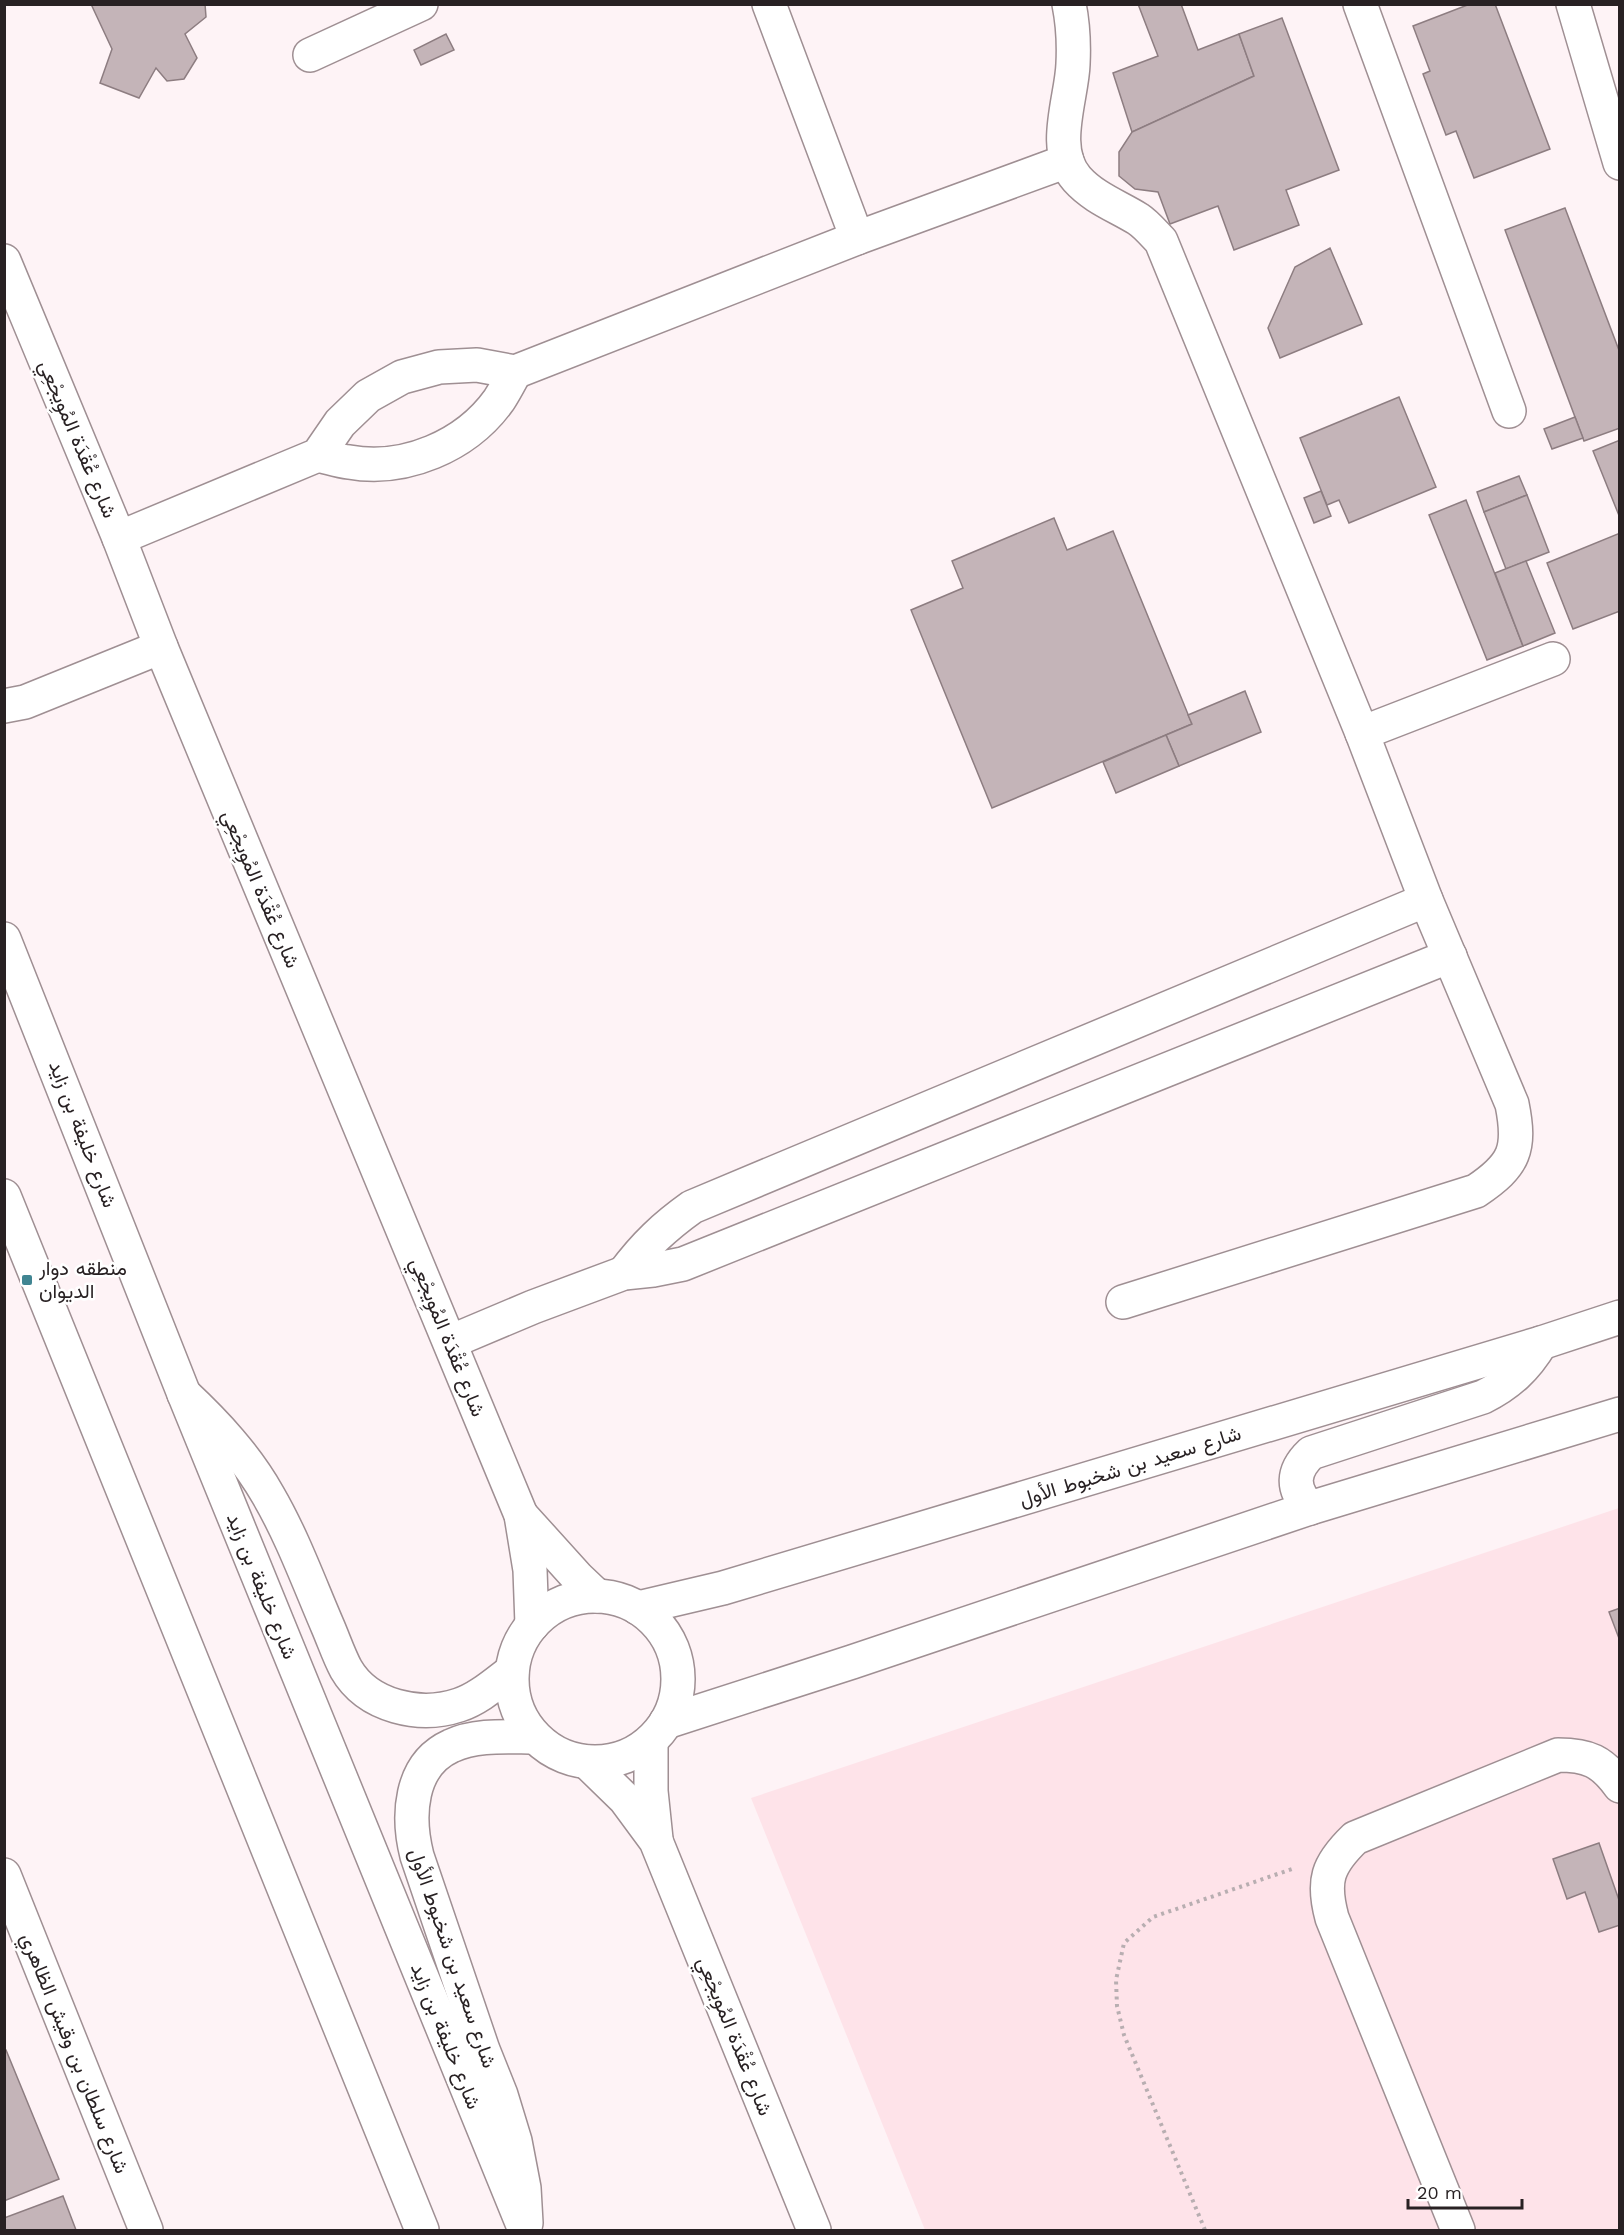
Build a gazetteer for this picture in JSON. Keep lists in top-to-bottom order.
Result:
{
  "streets": {
    "main road": [
      "شارع عُقْدَة المُوِيجْعِي",
      "شارع خليفة بن زايد",
      "شارع سعيد بن شخبوط الأول",
      "شارع سلطان بن وقيش الظاهري"
    ]
  },
  "crossings": [
    ["شارع عُقْدَة المُوِيجْعِي", "شارع سعيد بن شخبوط الأول"],
    ["شارع خليفة بن زايد", "شارع سعيد بن شخبوط الأول"]
  ],
  "places": {
    "transit": ["منطقه دوار الديوان"]
  },
  "scale_bar": "20 m"
}
